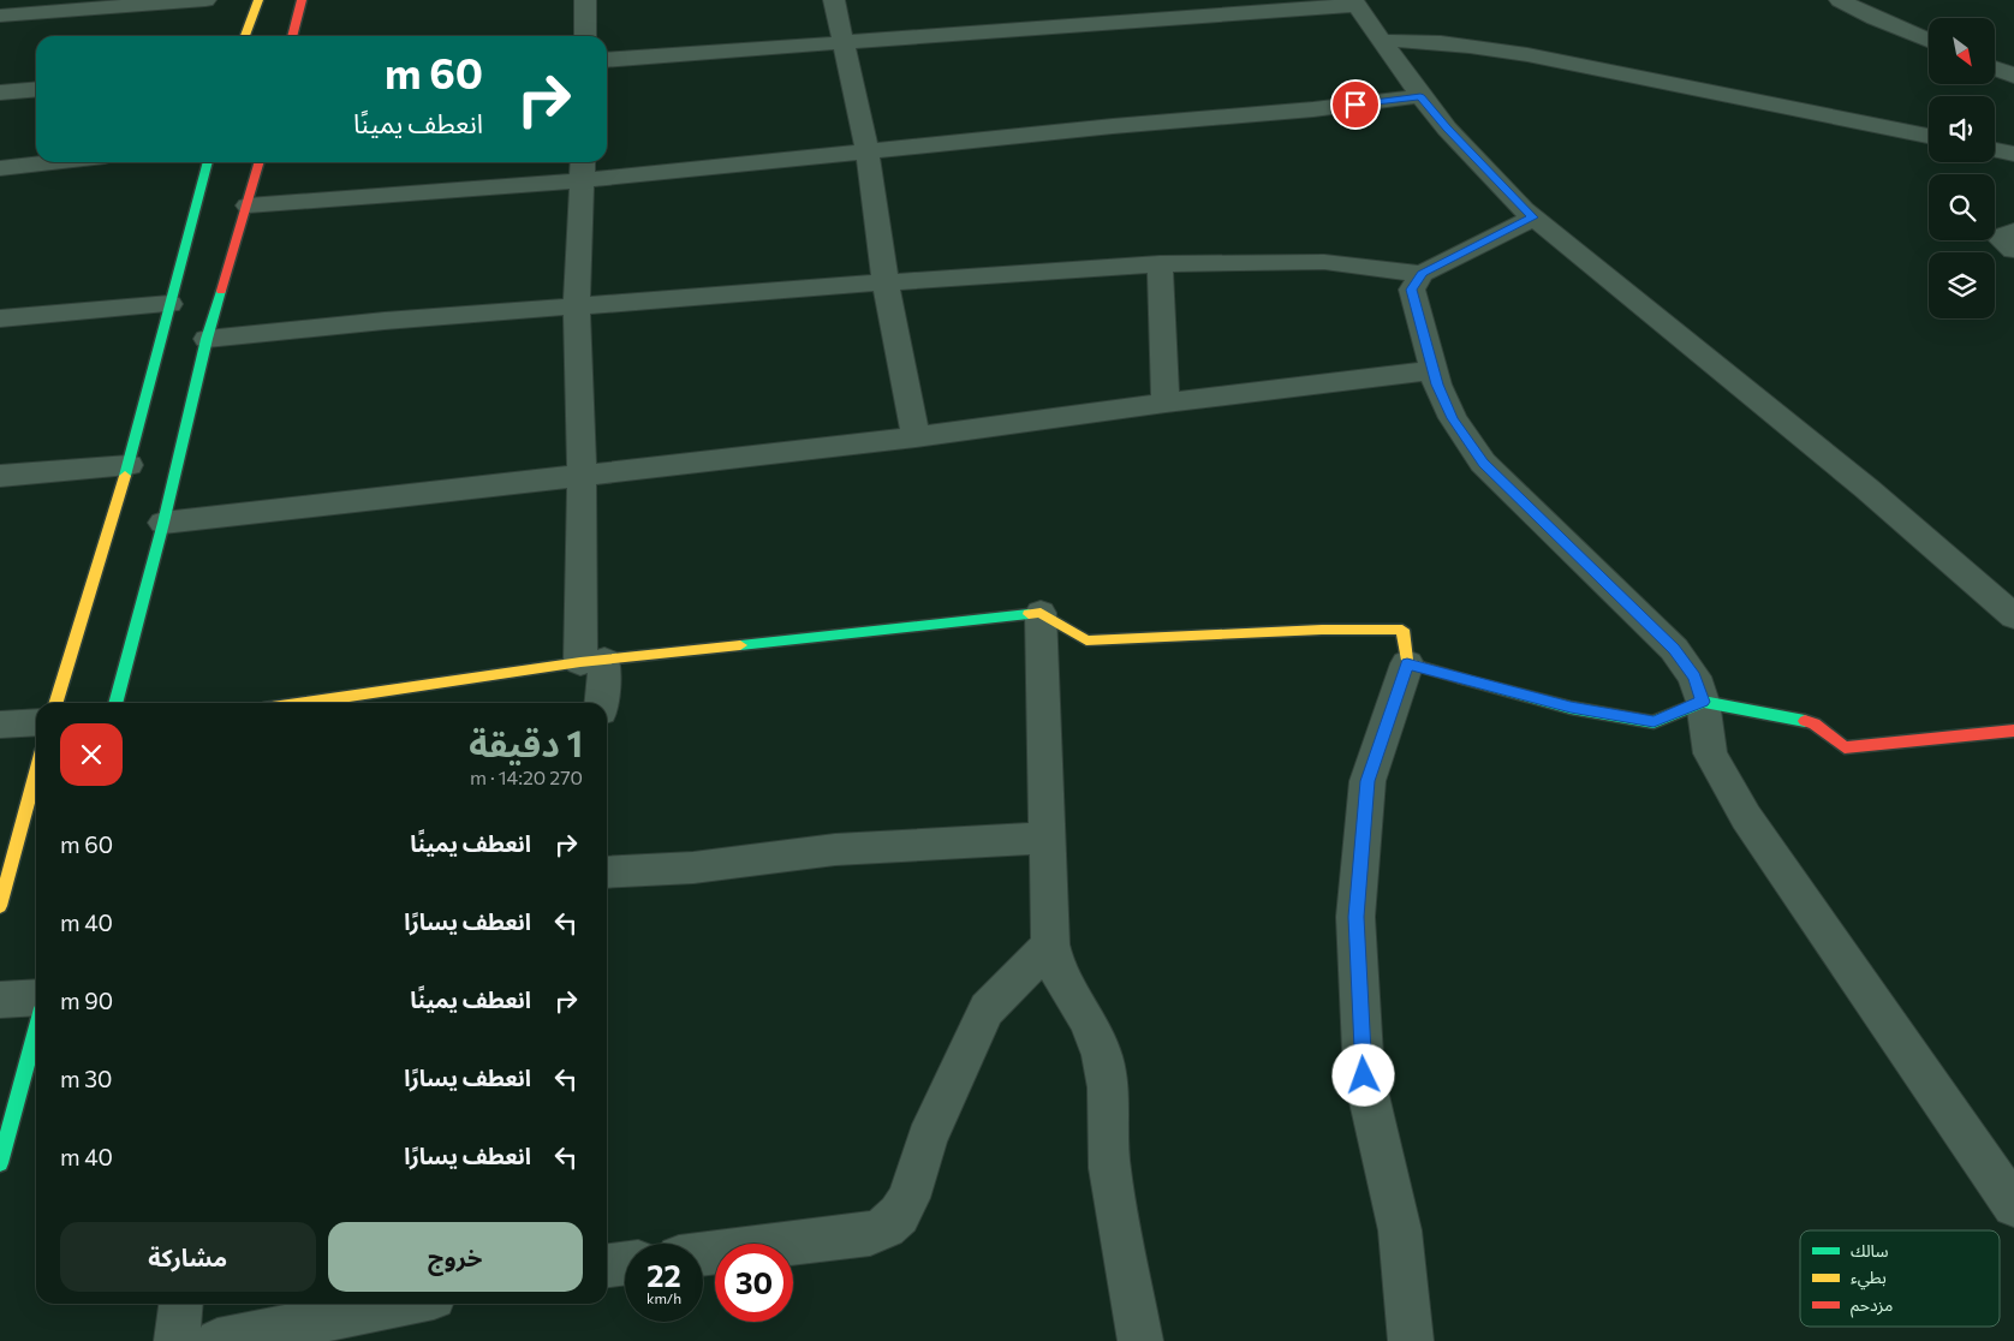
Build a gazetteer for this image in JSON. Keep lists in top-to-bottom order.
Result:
{
  "legend": ["سالك", "بطيء", "مزدحم"],
  "north": "bottom right",
  "page": {
    "turn": ["60 m", "انعطف يمينًا"],
    "heading": ["1 دقيقة", "270 m · 14:20"],
    "list": [
      {
        "name": "انعطف يمينًا",
        "value": "60 m"
      },
      {
        "name": "انعطف يسارًا",
        "value": "40 m"
      },
      {
        "name": "انعطف يمينًا",
        "value": "90 m"
      },
      {
        "name": "انعطف يسارًا",
        "value": "30 m"
      },
      {
        "name": "انعطف يسارًا",
        "value": "40 m"
      }
    ],
    "buttons": ["خروج", "مشاركة"],
    "speed": "22 km/h",
    "limit": "30"
  }
}
